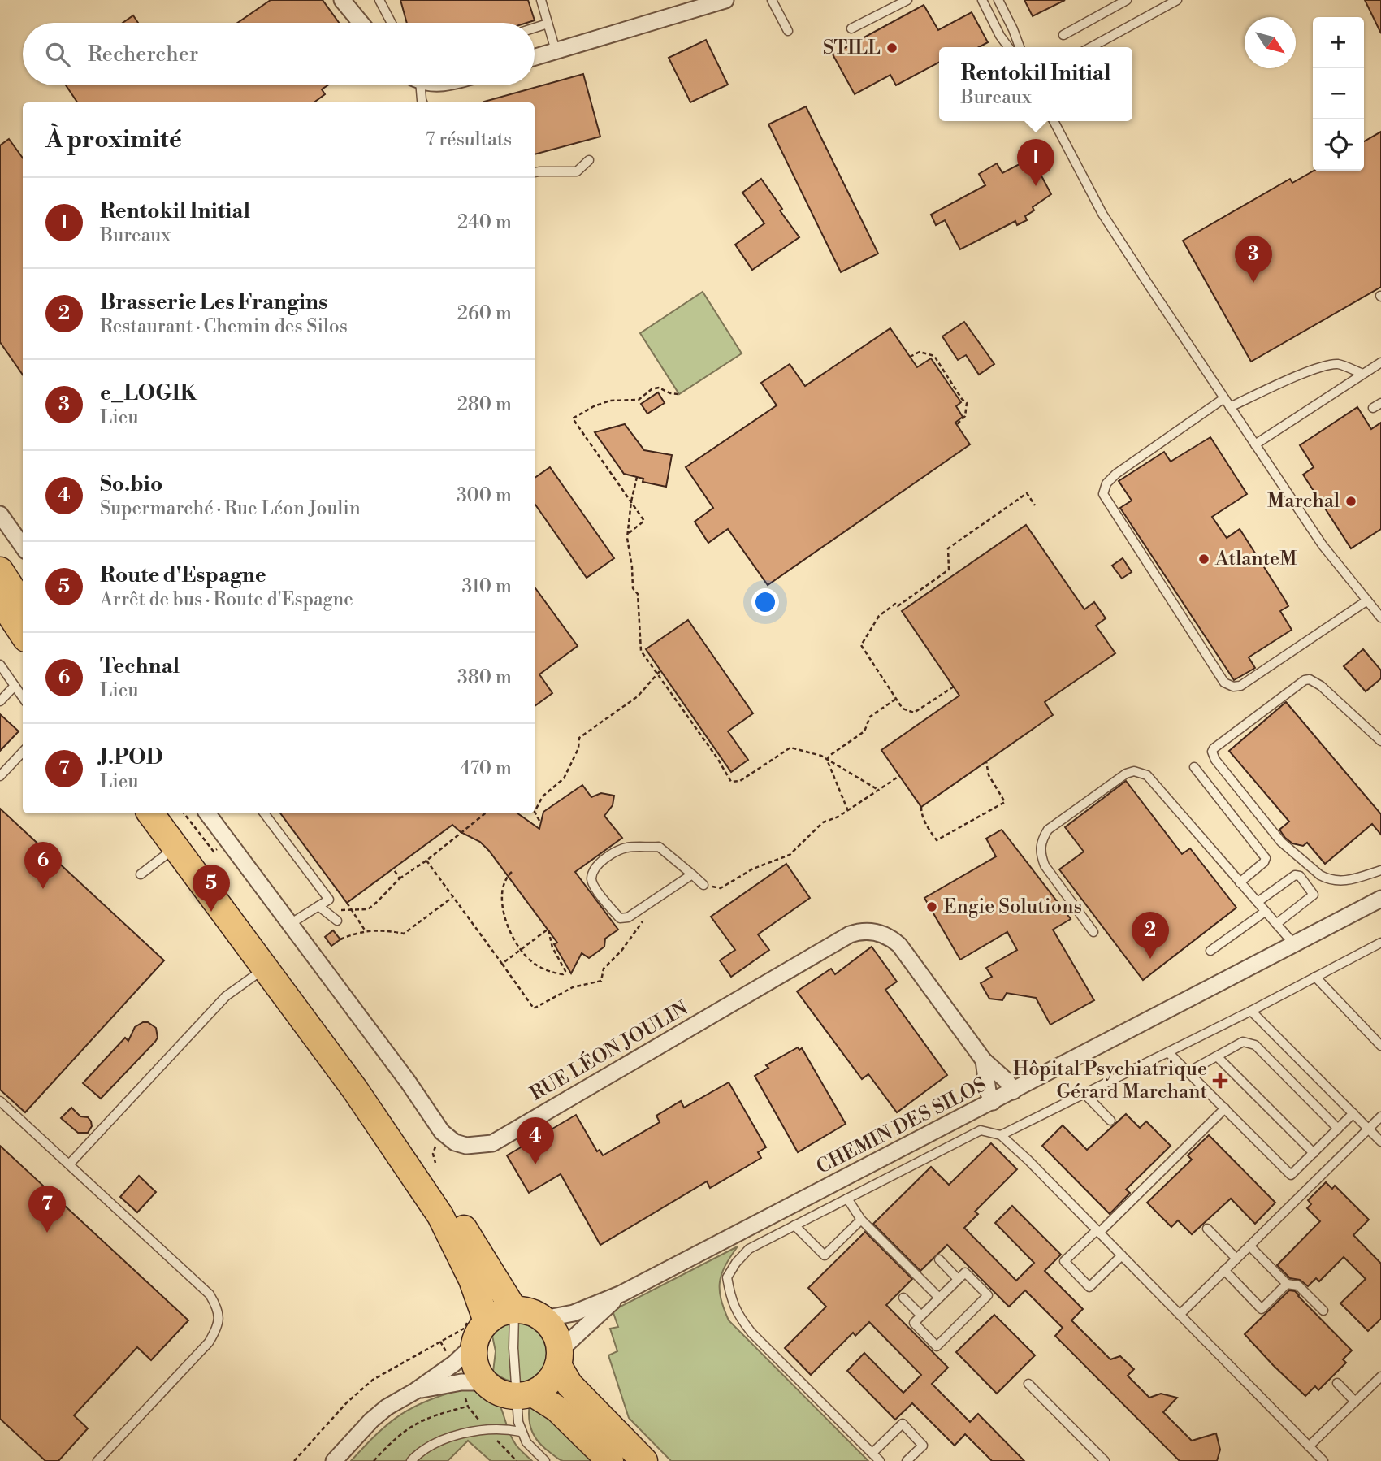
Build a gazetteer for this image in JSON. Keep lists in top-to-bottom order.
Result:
{
  "streets": {
    "street": ["RUE LÉON JOULIN", "CHEMIN DES SILOS"]
  },
  "crossings": [
    ["RUE LÉON JOULIN", "CHEMIN DES SILOS"]
  ],
  "places": {
    "other": [
      "STILL",
      "Marchal",
      "AtlanteM",
      "Engie Solutions"
    ],
    "health": ["Hôpital Psychiatrique Gérard Marchant"]
  },
  "north": "bottom right",
  "page": {
    "map_buttons": ["+", "−"],
    "search": "Rechercher",
    "popup": ["Rentokil Initial", "Bureaux"],
    "heading": ["À proximité", "7 résultats"],
    "pins": [
      "1",
      "3",
      "6",
      "5",
      "2",
      "4",
      "7"
    ],
    "list": [
      {
        "mark": "1",
        "name": "Rentokil Initial",
        "note": "Bureaux",
        "value": "240 m"
      },
      {
        "mark": "2",
        "name": "Brasserie Les Frangins",
        "note": "Restaurant · Chemin des Silos",
        "value": "260 m"
      },
      {
        "mark": "3",
        "name": "e_LOGIK",
        "note": "Lieu",
        "value": "280 m"
      },
      {
        "mark": "4",
        "name": "So.bio",
        "note": "Supermarché · Rue Léon Joulin",
        "value": "300 m"
      },
      {
        "mark": "5",
        "name": "Route d'Espagne",
        "note": "Arrêt de bus · Route d'Espagne",
        "value": "310 m"
      },
      {
        "mark": "6",
        "name": "Technal",
        "note": "Lieu",
        "value": "380 m"
      },
      {
        "mark": "7",
        "name": "J.POD",
        "note": "Lieu",
        "value": "470 m"
      }
    ]
  }
}
